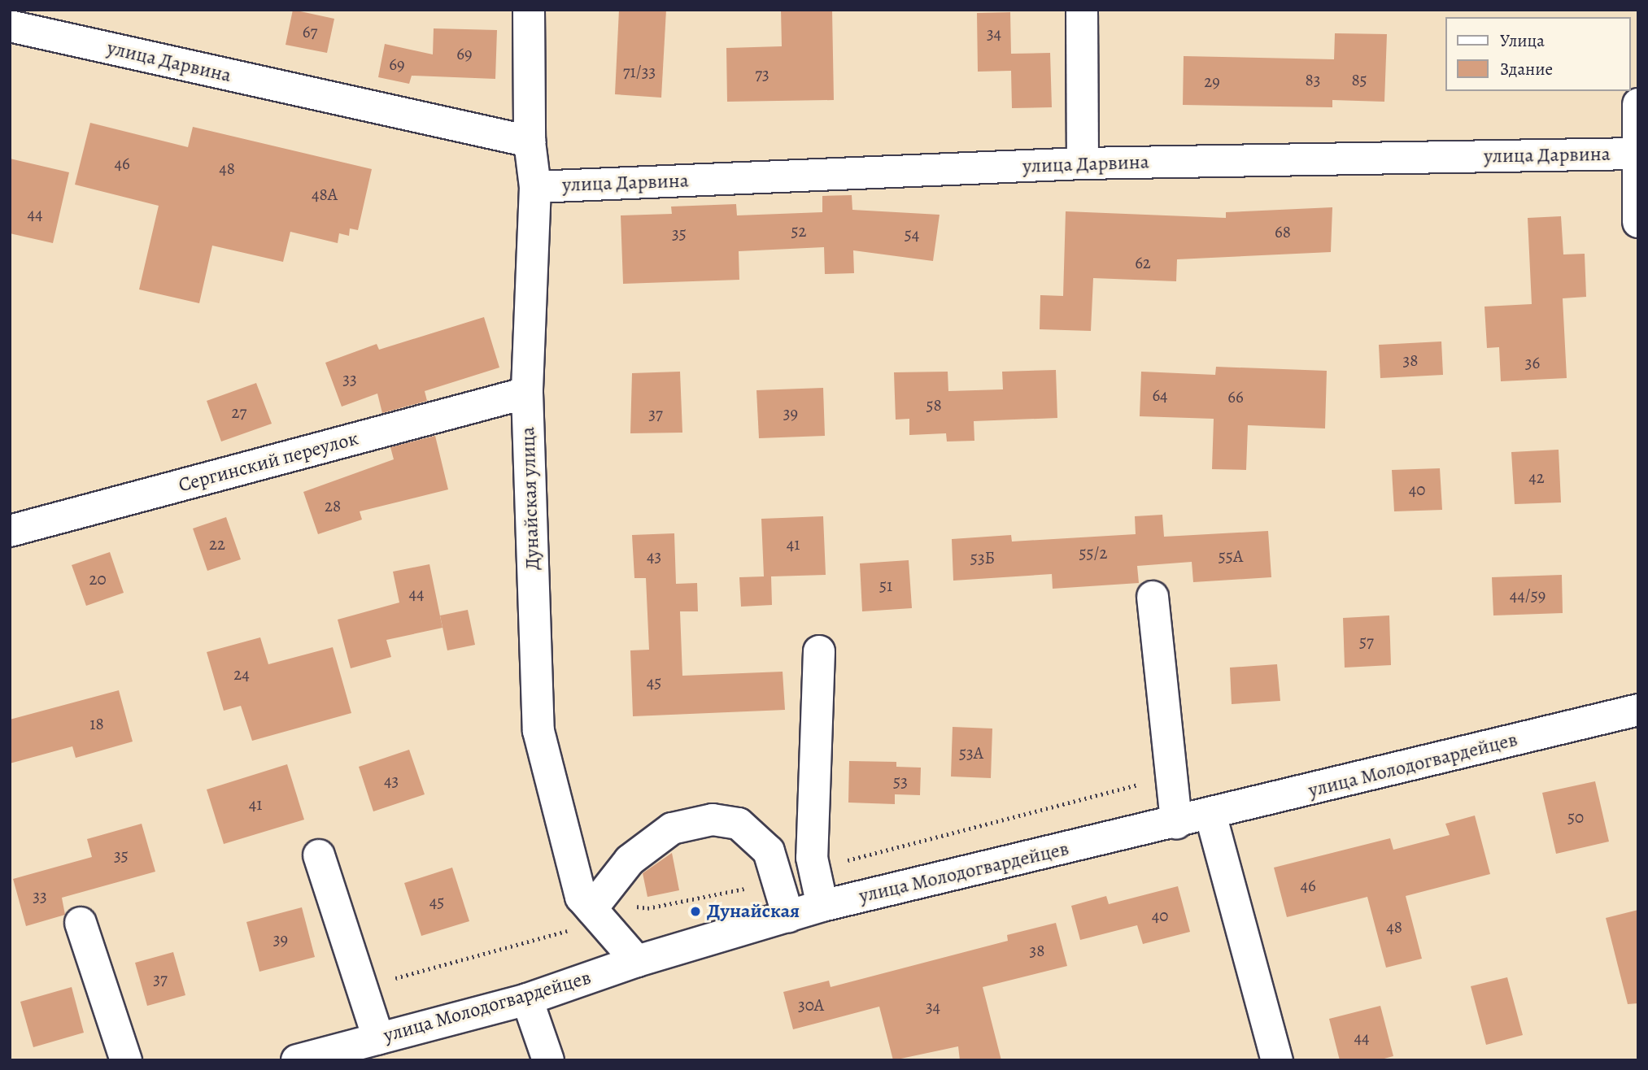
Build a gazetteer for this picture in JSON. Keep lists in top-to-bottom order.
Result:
{
  "streets": {
    "street": [
      "улица Дарвина",
      "Сергинский переулок",
      "Дунайская улица",
      "улица Молодогвардейцев"
    ]
  },
  "crossings": [
    ["улица Дарвина", "Дунайская улица"],
    ["Сергинский переулок", "Дунайская улица"],
    ["Дунайская улица", "улица Молодогвардейцев"]
  ],
  "places": ["Дунайская"],
  "house_numbers": [
    "67",
    "34",
    "69",
    "69",
    "71/33",
    "73",
    "83",
    "85",
    "29",
    "46",
    "48",
    "48А",
    "44",
    "52",
    "68",
    "35",
    "54",
    "62",
    "38",
    "36",
    "33",
    "64",
    "66",
    "58",
    "27",
    "39",
    "37",
    "42",
    "40",
    "28",
    "22",
    "41",
    "55/2",
    "43",
    "55А",
    "53Б",
    "20",
    "51",
    "44",
    "44/59",
    "57",
    "24",
    "45",
    "18",
    "53А",
    "43",
    "53",
    "41",
    "50",
    "35",
    "46",
    "33",
    "45",
    "40",
    "48",
    "39",
    "38",
    "37",
    "30А",
    "34",
    "44"
  ],
  "legend": ["Улица", "Здание"]
}
